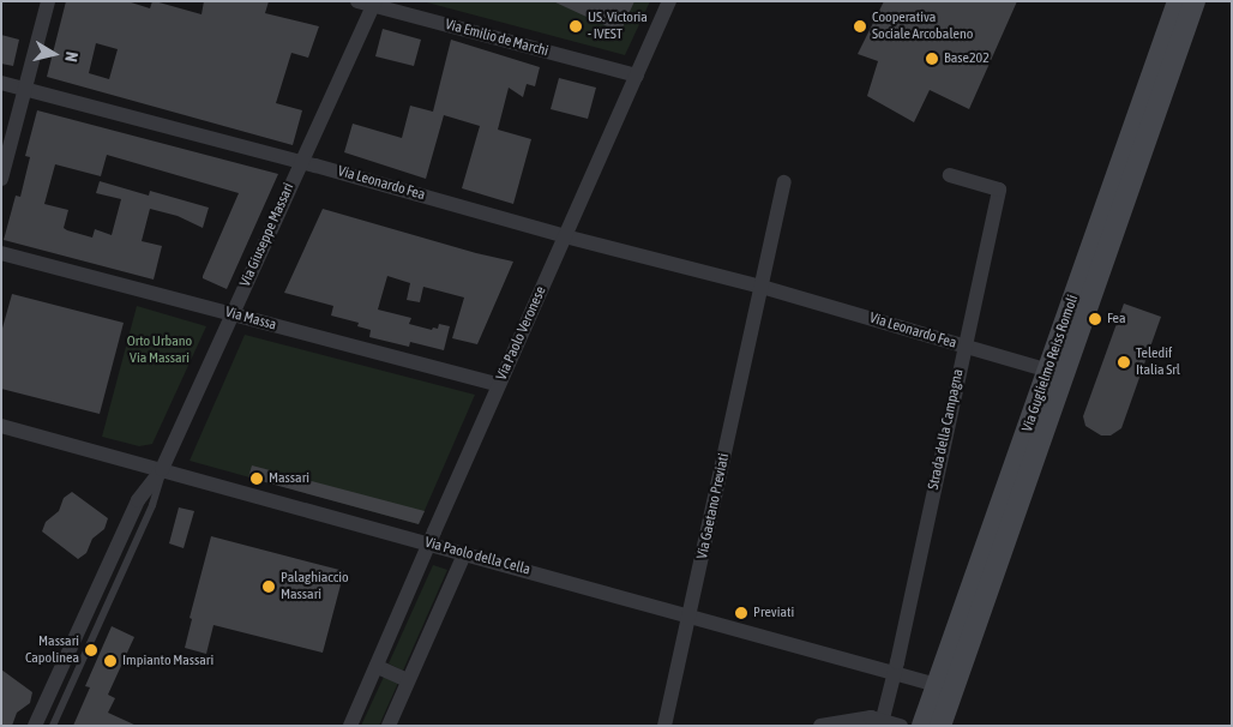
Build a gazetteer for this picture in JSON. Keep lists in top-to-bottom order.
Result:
{
  "streets": {
    "main road": ["Via Guglielmo Reiss Romoli"],
    "street": [
      "Via Emilio de Marchi",
      "Via Leonardo Fea",
      "Via Giuseppe Massari",
      "Via Massa",
      "Via Paolo Veronese",
      "Strada della Campagna",
      "Via Gaetano Previati",
      "Via Paolo della Cella"
    ]
  },
  "crossings": [
    ["Via Emilio de Marchi", "Via Giuseppe Massari"],
    ["Via Emilio de Marchi", "Via Paolo Veronese"],
    ["Via Leonardo Fea", "Via Giuseppe Massari"],
    ["Via Leonardo Fea", "Via Paolo Veronese"],
    ["Via Leonardo Fea", "Via Guglielmo Reiss Romoli"],
    ["Via Leonardo Fea", "Strada della Campagna"],
    ["Via Leonardo Fea", "Via Gaetano Previati"],
    ["Via Giuseppe Massari", "Via Massa"],
    ["Via Giuseppe Massari", "Via Paolo della Cella"],
    ["Via Massa", "Via Paolo Veronese"],
    ["Via Paolo Veronese", "Via Paolo della Cella"],
    ["Via Guglielmo Reiss Romoli", "Via Paolo della Cella"],
    ["Strada della Campagna", "Via Paolo della Cella"],
    ["Via Gaetano Previati", "Via Paolo della Cella"]
  ],
  "parks": ["Orto Urbano Via Massari"],
  "places": [
    "US. Victoria - IVEST",
    "Cooperativa Sociale Arcobaleno",
    "Base202",
    "Fea",
    "Teledif Italia Srl",
    "Massari",
    "Palaghiaccio Massari",
    "Previati",
    "Massari Capolinea",
    "Impianto Massari"
  ],
  "north": "right"
}
